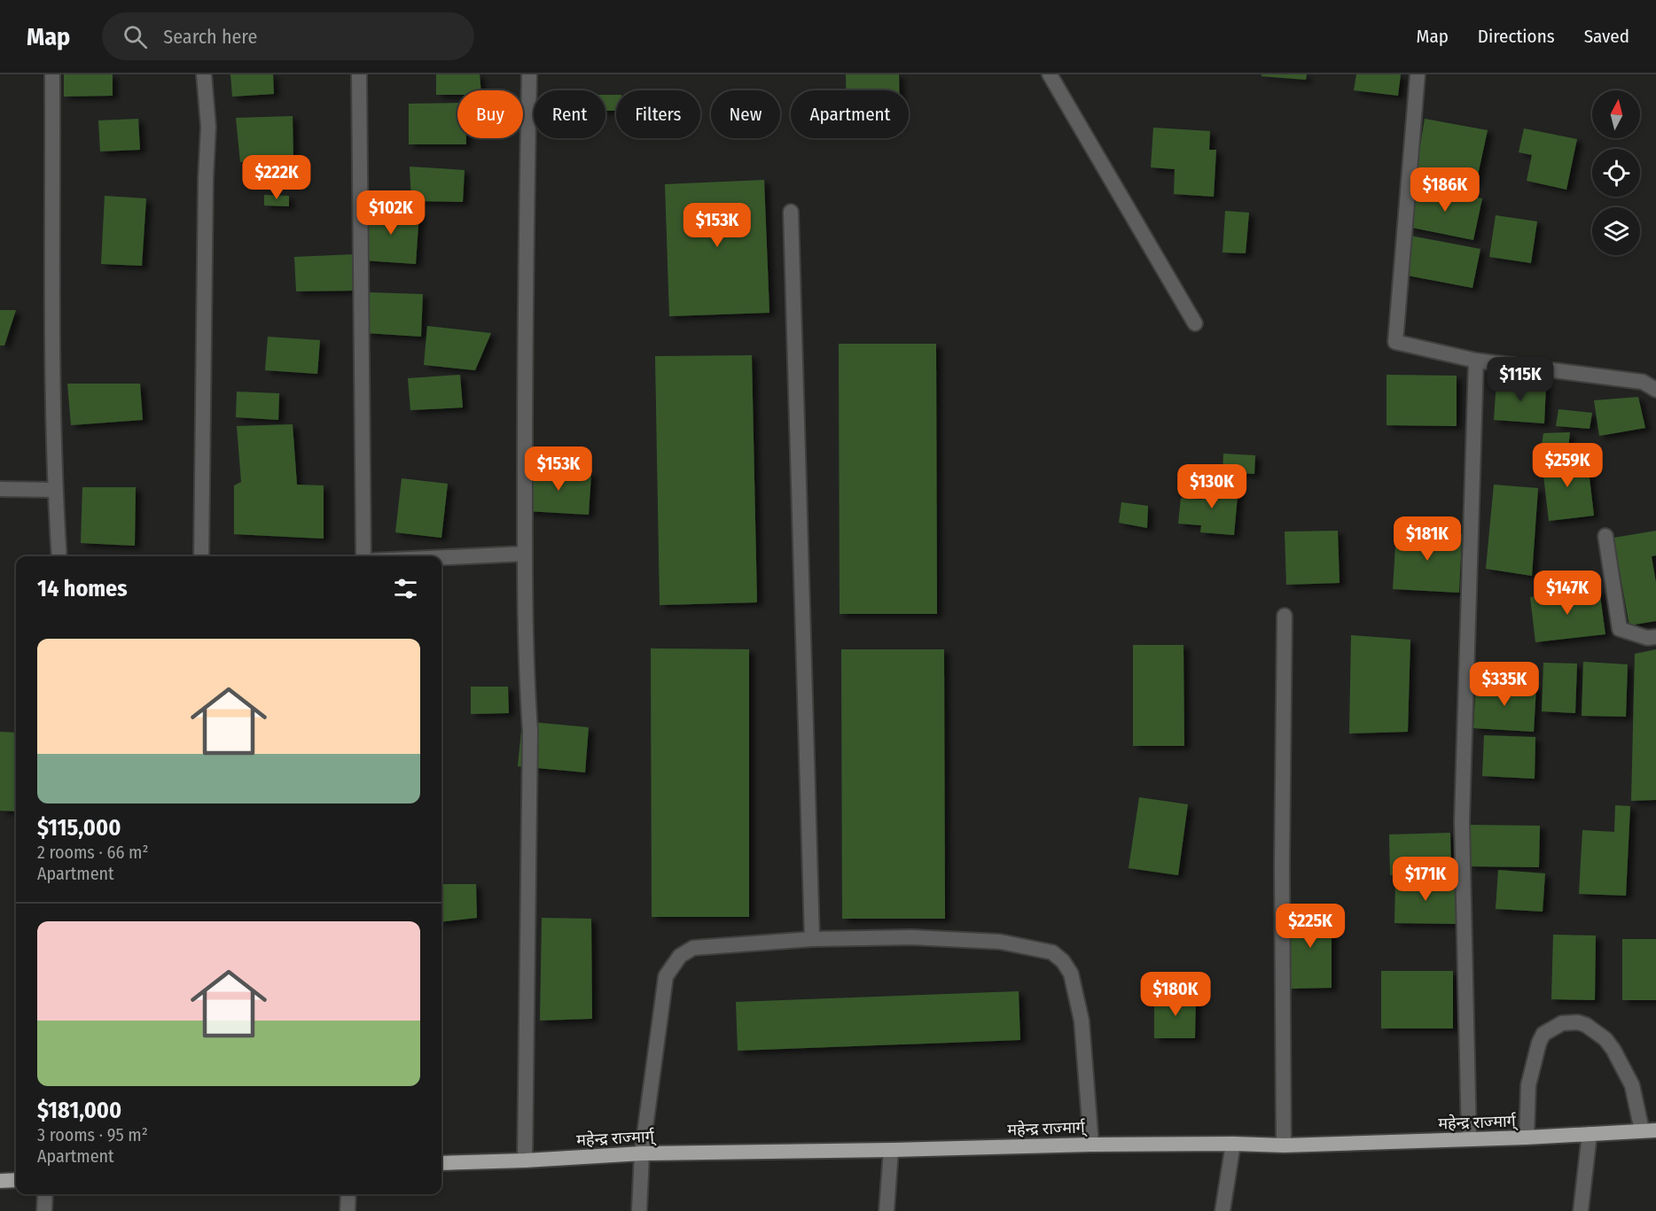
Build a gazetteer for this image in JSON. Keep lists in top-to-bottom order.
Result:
{
  "streets": {
    "highway": ["महेन्द्र राज्मार्ग्"]
  },
  "north": "top",
  "page": {
    "header": "Map",
    "search": "Search here",
    "nav": ["Map", "Directions", "Saved"],
    "chip": [
      "Buy",
      "Rent",
      "Filters",
      "New",
      "Apartment"
    ],
    "price": [
      "$222K",
      "$186K",
      "$102K",
      "$153K",
      "$115K",
      "$259K",
      "$153K",
      "$130K",
      "$181K",
      "$147K",
      "$335K",
      "$171K",
      "$225K",
      "$180K"
    ],
    "heading": "14 homes",
    "list": [
      {
        "name": "$115,000",
        "note": "2 rooms · 66 m² · Apartment"
      },
      {
        "name": "$181,000",
        "note": "3 rooms · 95 m² · Apartment"
      }
    ]
  }
}
